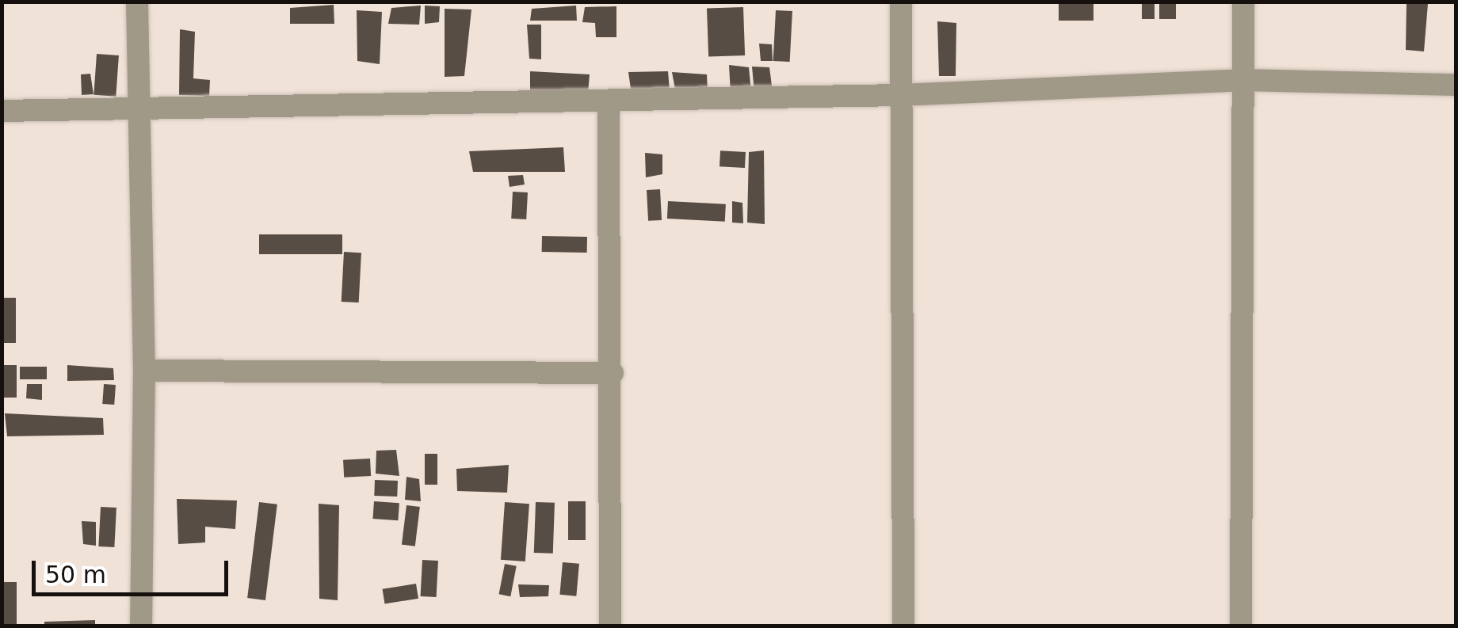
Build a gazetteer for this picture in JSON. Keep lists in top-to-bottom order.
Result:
{
  "scale_bar": "50 m"
}
